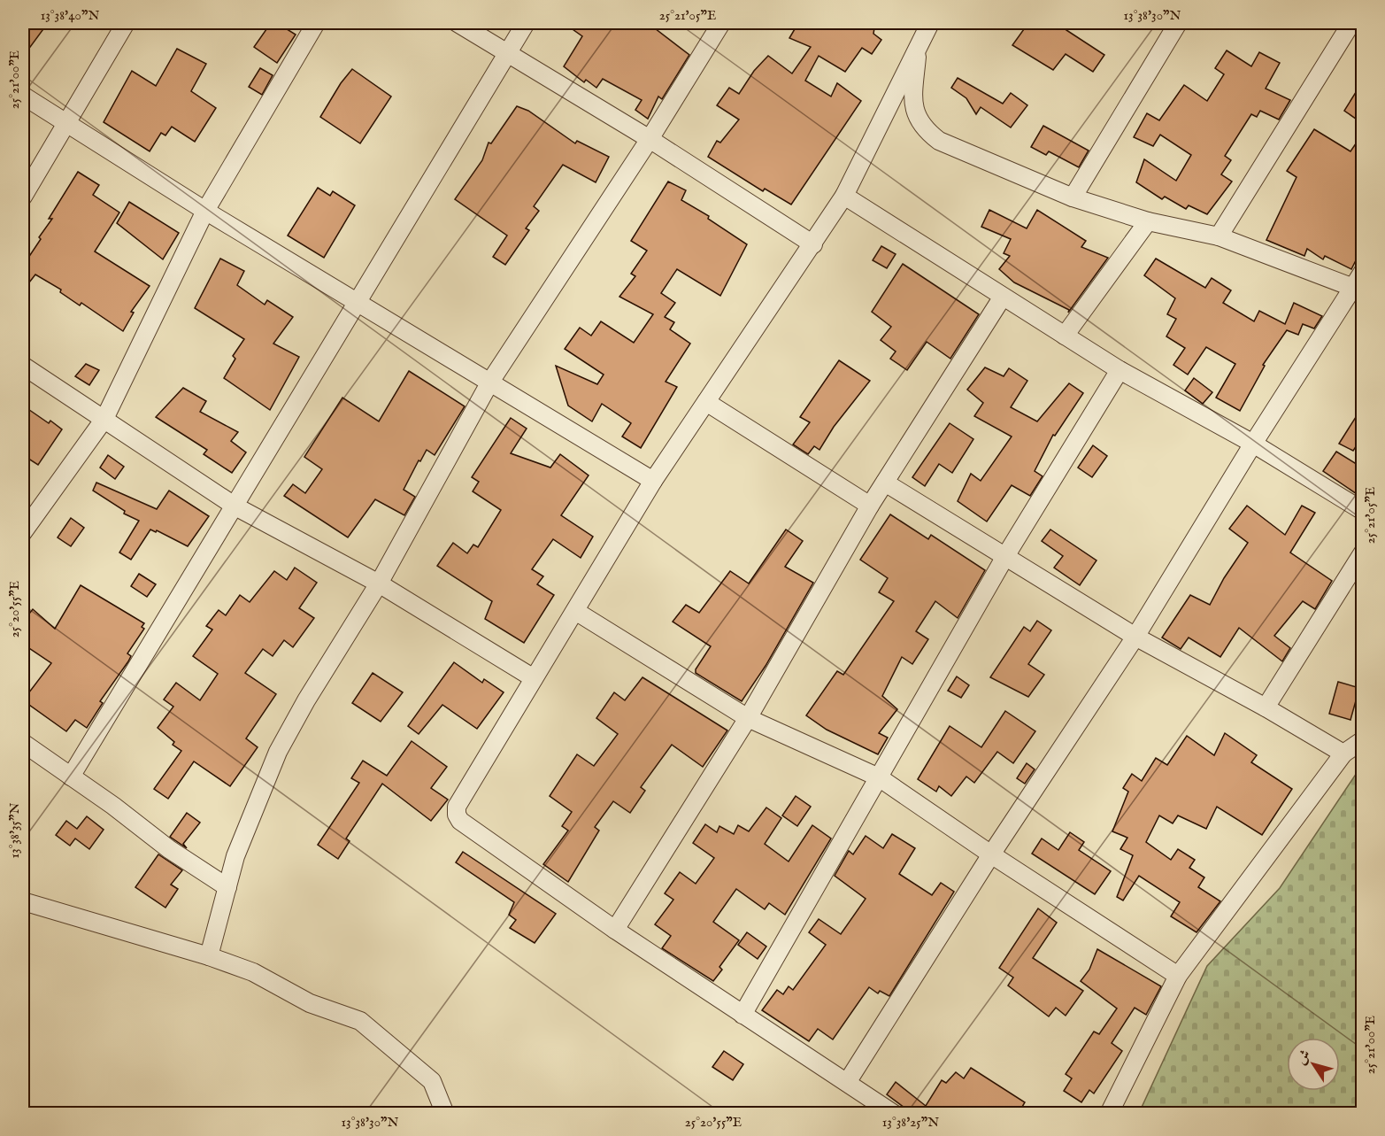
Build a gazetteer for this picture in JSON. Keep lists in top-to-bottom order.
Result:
{
  "north": "top left",
  "coordinates": [
    "13°38'40\"N",
    "25°21'05\"E",
    "13°38'30\"N",
    "25°21'00\"E",
    "25°20'55\"E",
    "13°38'35\"N",
    "13°38'25\"N"
  ]
}
